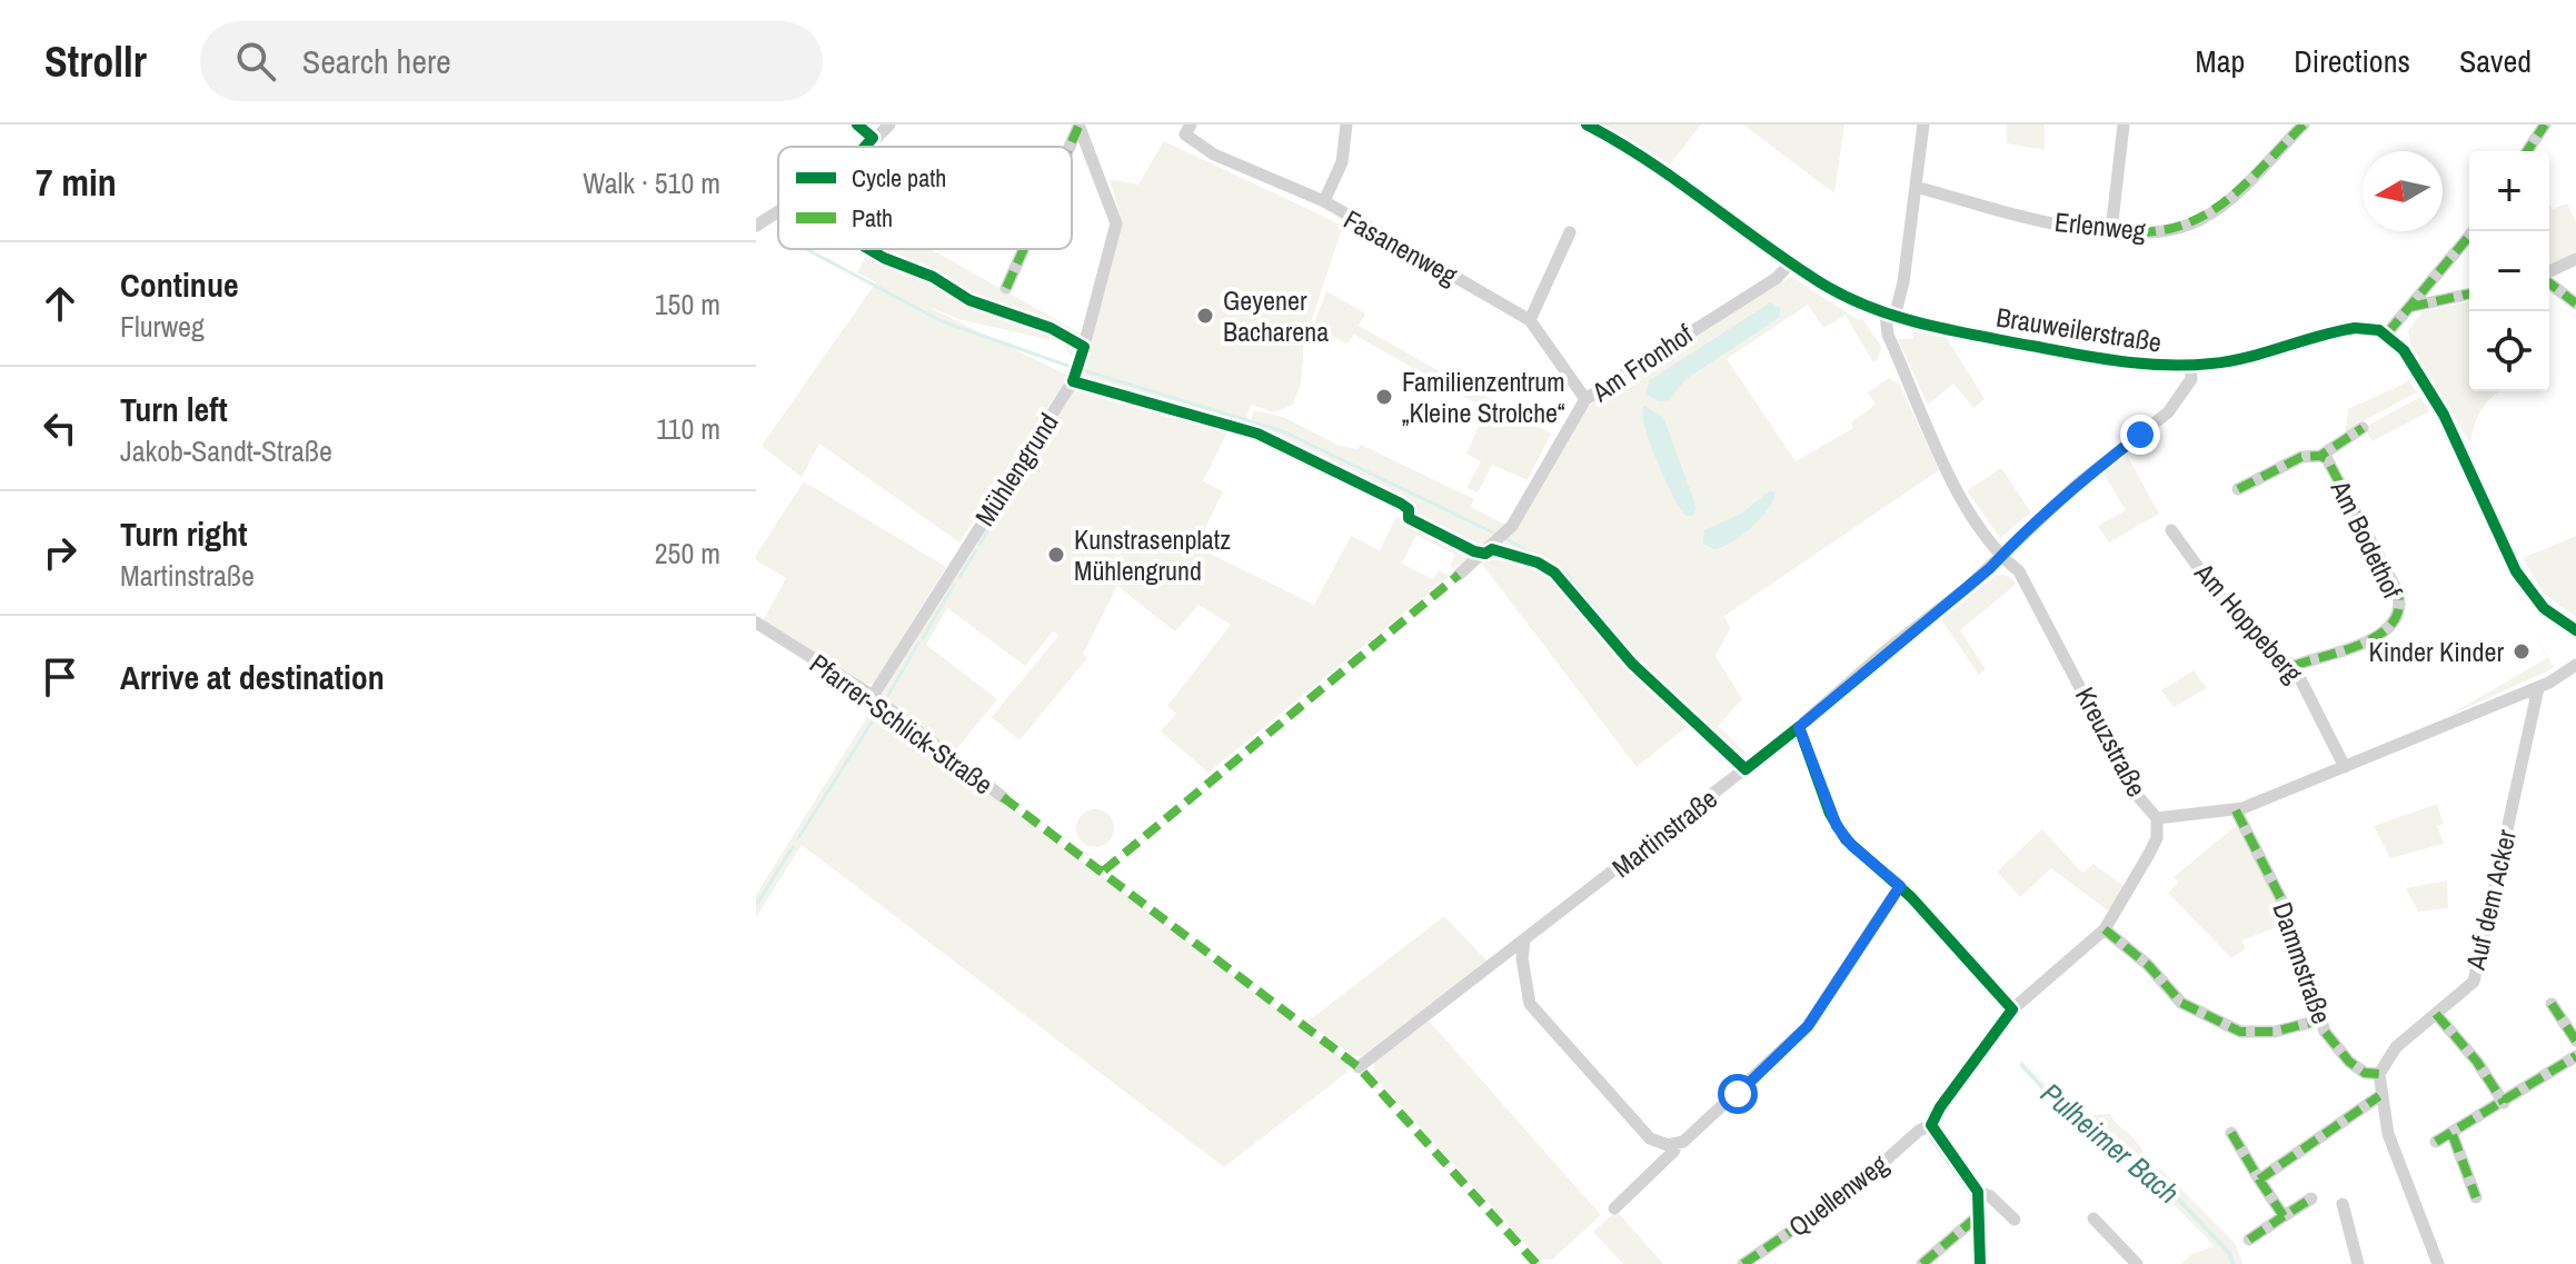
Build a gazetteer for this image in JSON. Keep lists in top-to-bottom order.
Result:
{
  "streets": {
    "street": [
      "Erlenweg",
      "Fasanenweg",
      "Brauweilerstraße",
      "Am Fronhof",
      "Mühlengrund",
      "Am Bodethof",
      "Am Hoppeberg",
      "Pfarrer-Schlick-Straße",
      "Kreuzstraße",
      "Martinstraße",
      "Auf dem Acker",
      "Dammstraße",
      "Quellenweg"
    ]
  },
  "crossings": [
    ["Fasanenweg", "Am Fronhof"],
    ["Brauweilerstraße", "Am Fronhof"],
    ["Brauweilerstraße", "Kreuzstraße"],
    ["Brauweilerstraße", "Martinstraße"],
    ["Mühlengrund", "Pfarrer-Schlick-Straße"],
    ["Am Bodethof", "Am Hoppeberg"],
    ["Am Hoppeberg", "Kreuzstraße"],
    ["Kreuzstraße", "Martinstraße"],
    ["Kreuzstraße", "Auf dem Acker"],
    ["Kreuzstraße", "Dammstraße"],
    ["Kreuzstraße", "Quellenweg"],
    ["Auf dem Acker", "Dammstraße"]
  ],
  "water": ["Pulheimer Bach"],
  "places": [
    "Geyener Bacharena",
    "Familienzentrum „Kleine Strolche“",
    "Kunstrasenplatz Mühlengrund",
    "Kinder Kinder"
  ],
  "legend": ["Cycle path", "Path"],
  "north": "left",
  "page": {
    "header": "Strollr",
    "search": "Search here",
    "nav": ["Map", "Directions", "Saved"],
    "heading": ["7 min", "Walk · 510 m"],
    "map_buttons": ["+", "−"],
    "list": [
      ["Continue", "Flurweg", "150 m"],
      ["Turn left", "Jakob-Sandt-Straße", "110 m"],
      ["Turn right", "Martinstraße", "250 m"],
      "Arrive at destination"
    ]
  }
}
